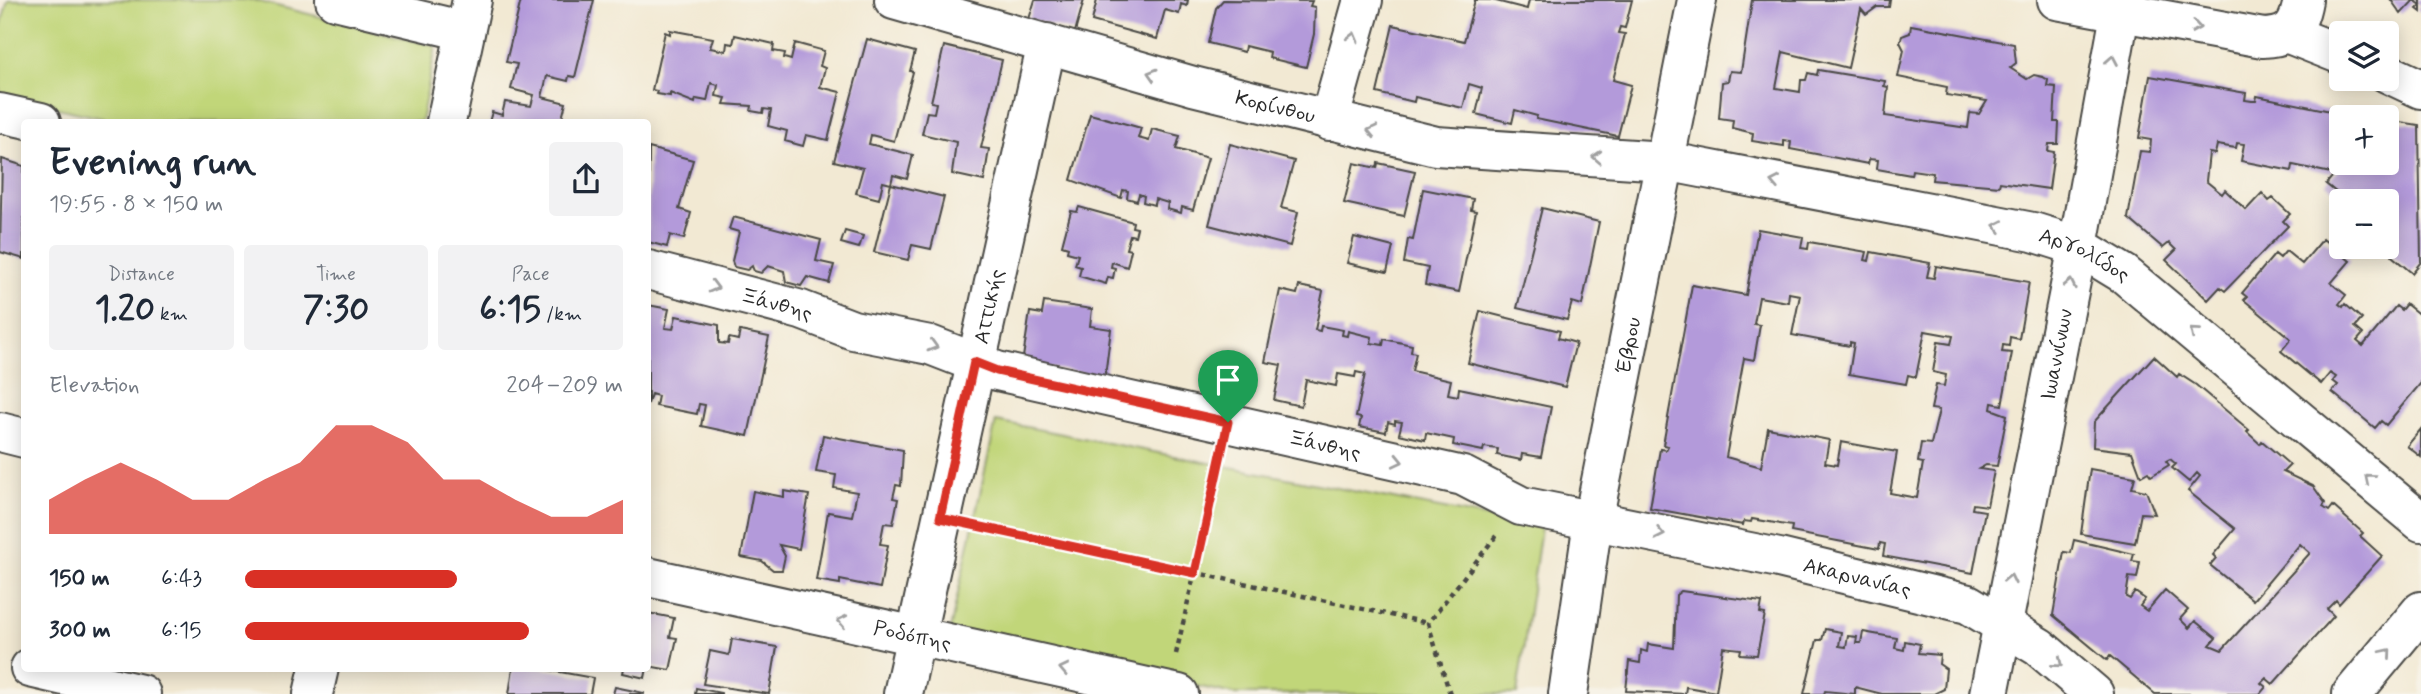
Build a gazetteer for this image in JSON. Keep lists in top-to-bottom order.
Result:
{
  "streets": {
    "street": [
      "Κορίνθου",
      "Αργολίδος",
      "Ξάνθης",
      "Αττικής",
      "Έβρου",
      "Ιωαννίνων",
      "Ακαρνανίας",
      "Ροδόπης"
    ]
  },
  "crossings": [
    ["Κορίνθου", "Αργολίδος"],
    ["Κορίνθου", "Αττικής"],
    ["Κορίνθου", "Έβρου"],
    ["Αργολίδος", "Έβρου"],
    ["Αργολίδος", "Ιωαννίνων"],
    ["Ξάνθης", "Αττικής"],
    ["Ξάνθης", "Έβρου"],
    ["Ξάνθης", "Ακαρνανίας"],
    ["Αττικής", "Ροδόπης"],
    ["Έβρου", "Ακαρνανίας"],
    ["Ιωαννίνων", "Ακαρνανίας"]
  ],
  "one_way": [
    "Κορίνθου",
    "Αργολίδος",
    "Ξάνθης",
    "Ιωαννίνων",
    "Ακαρνανίας",
    "Ροδόπης"
  ],
  "page": {
    "map_buttons": ["+", "−"],
    "heading": ["Evening run", "19:55 · 8 × 150 m"],
    "stats": [
      ["Distance", "1.20 km"],
      ["Time", "7:30"],
      ["Pace", "6:15 /km"]
    ],
    "chart": ["Elevation", "204–209 m"],
    "list": [
      {
        "name": "150 m",
        "note": "6:43"
      },
      {
        "name": "300 m",
        "note": "6:15"
      }
    ]
  }
}
